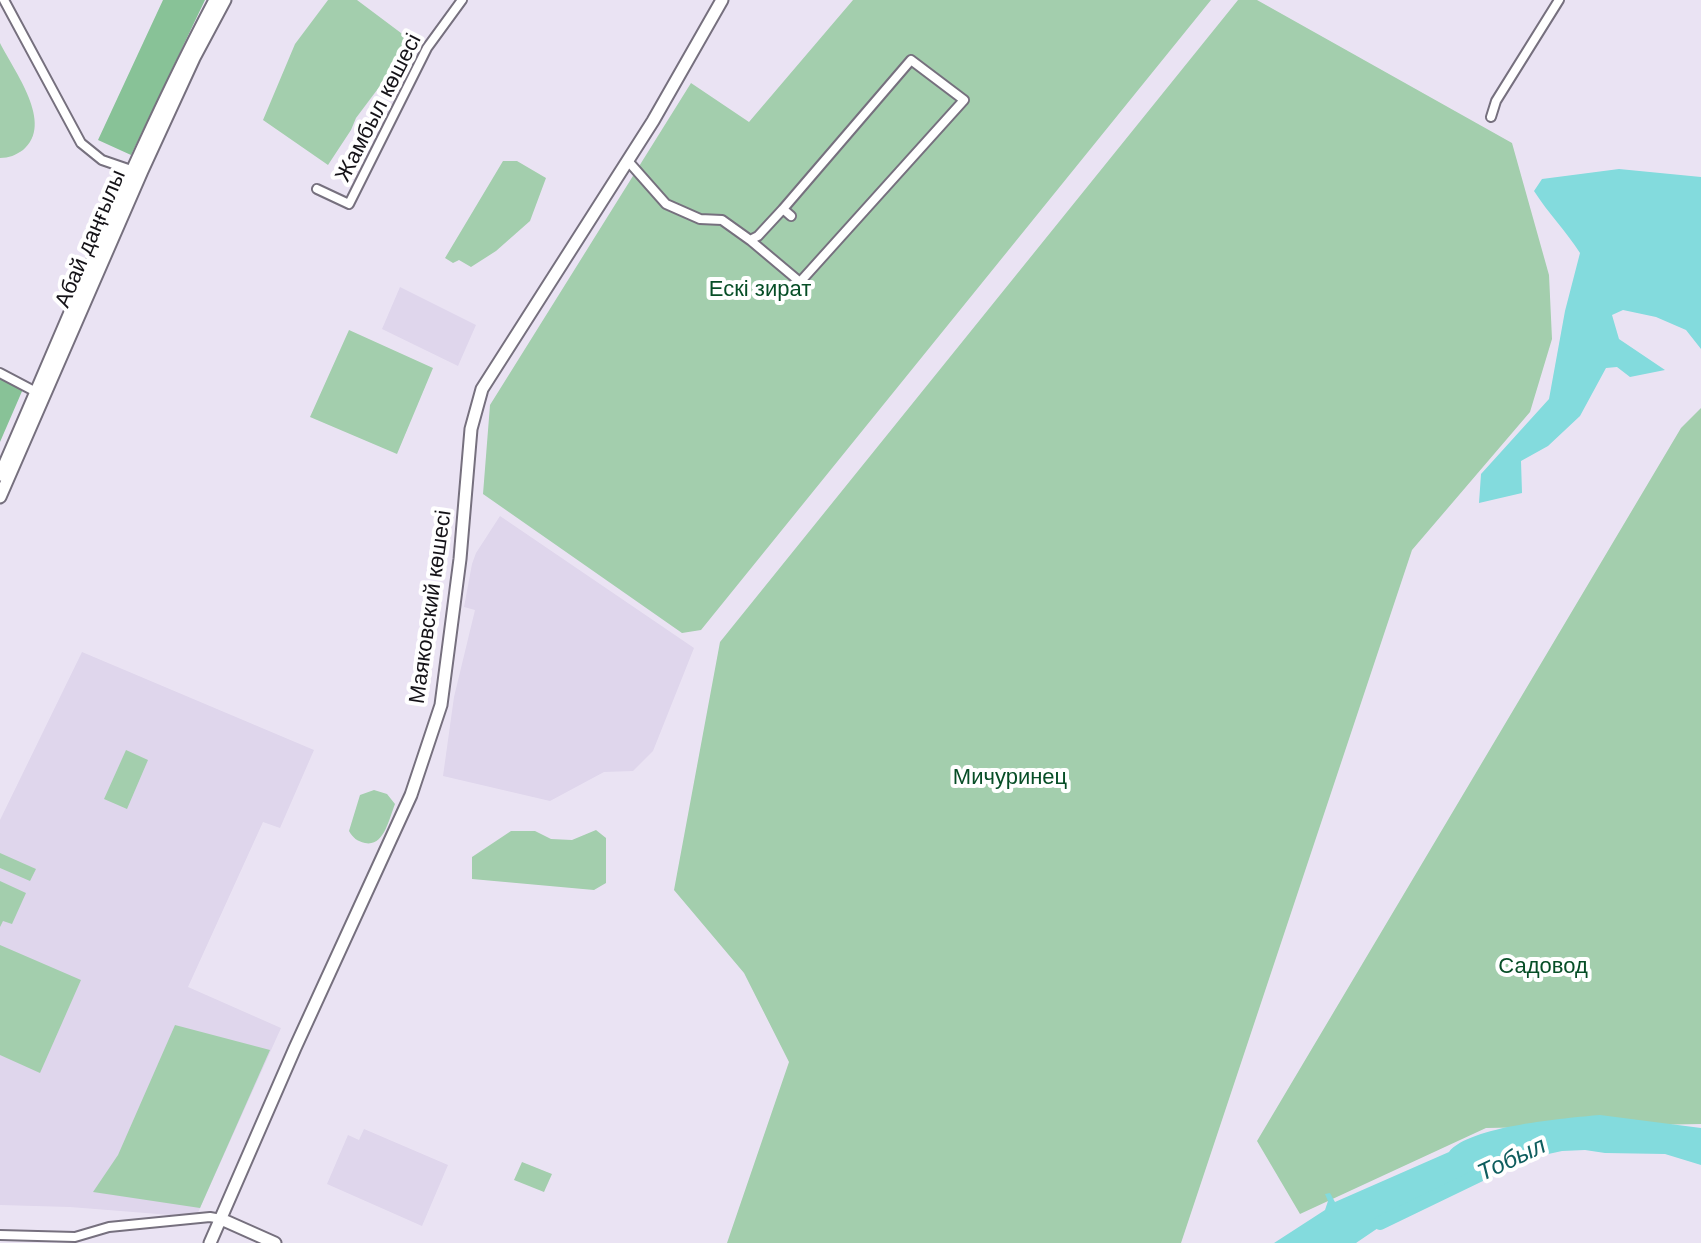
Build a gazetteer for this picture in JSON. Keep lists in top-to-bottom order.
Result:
{
  "streets": {
    "main road": ["Абай даңғылы", "Маяковский көшесі"],
    "street": ["Жамбыл көшесі"]
  },
  "water": ["Тобыл"],
  "parks": ["Ескі зират", "Мичуринец", "Садовод"]
}
